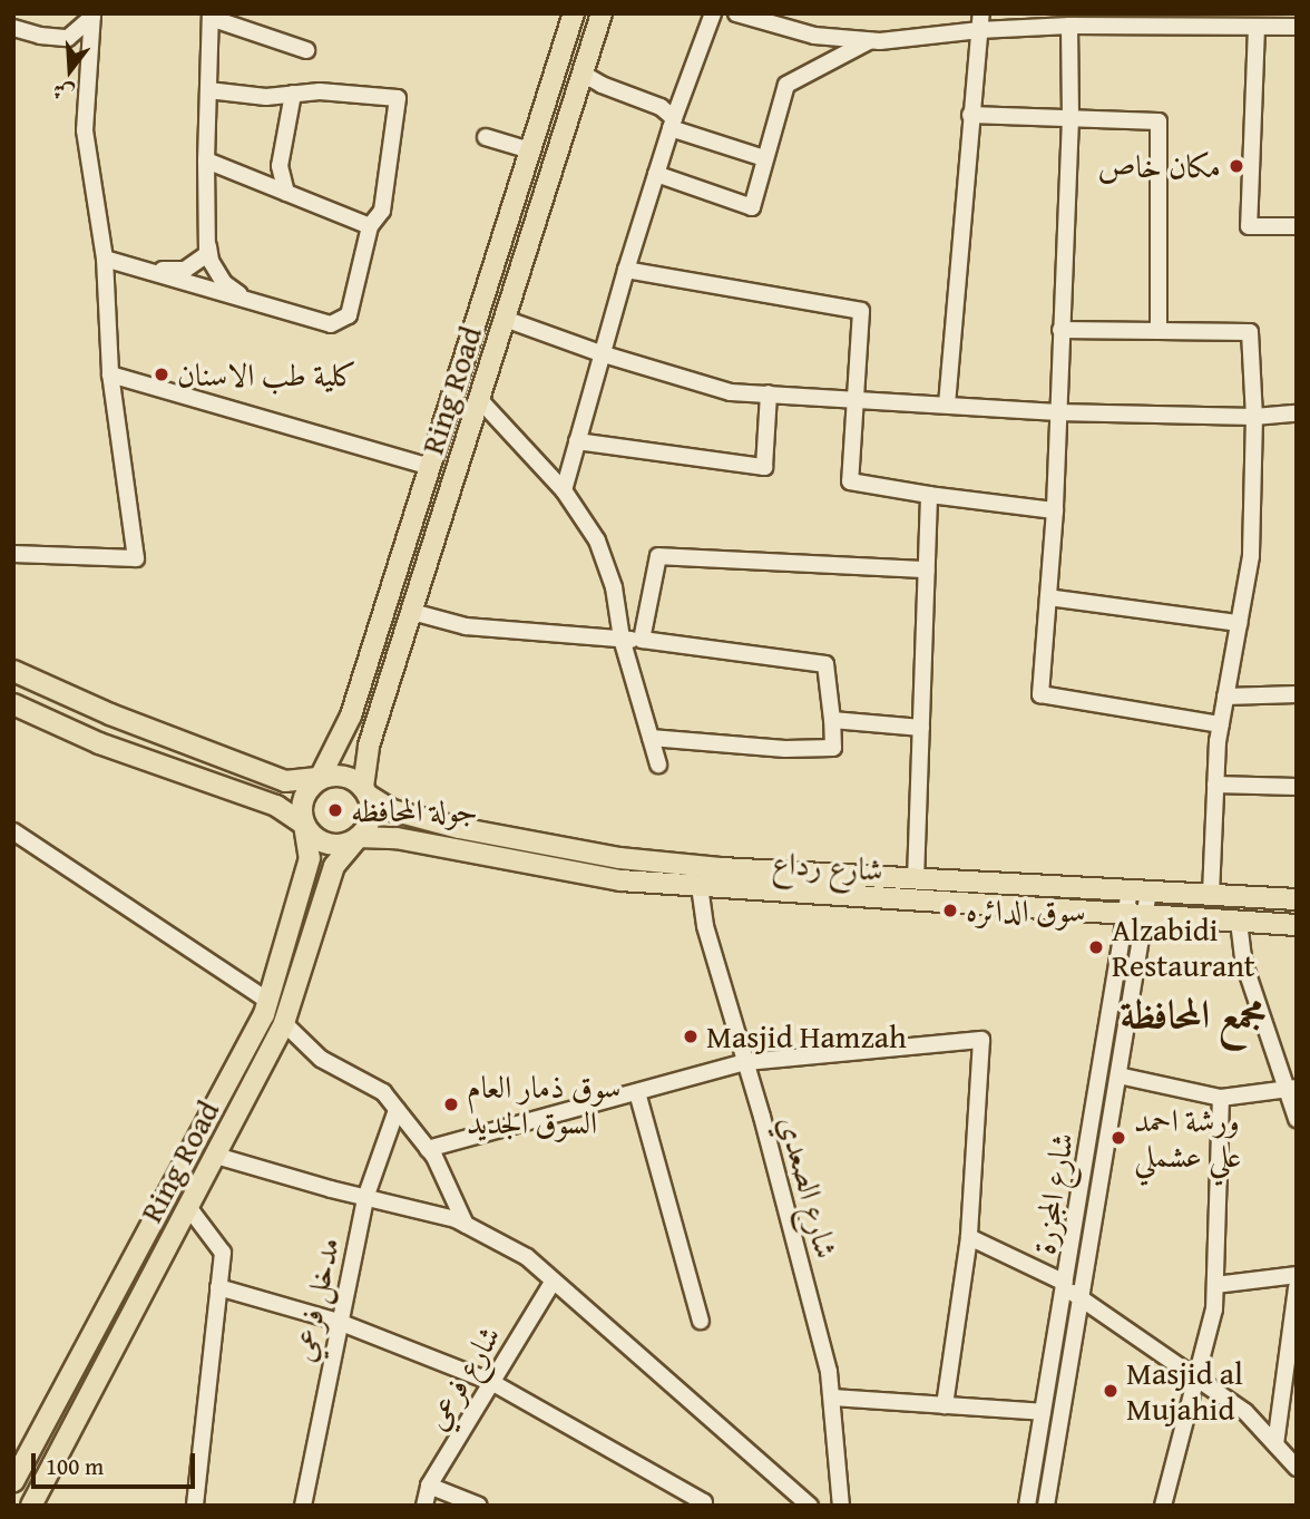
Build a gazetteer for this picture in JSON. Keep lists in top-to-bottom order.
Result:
{
  "streets": {
    "main road": ["Ring Road", "شارع رداع"],
    "street": [
      "شارع الصعدي",
      "شارع المجزرة",
      "مدخل فرعي",
      "شارع فرعي"
    ]
  },
  "crossings": [
    ["Ring Road", "شارع رداع"],
    ["شارع رداع", "شارع الصعدي"],
    ["شارع رداع", "شارع المجزرة"]
  ],
  "districts": ["مجمع المحافظة"],
  "places": [
    "مكان خاص",
    "كلية طب الاسنان",
    "جولة المحافظه",
    "سوق الدائره",
    "Alzabidi Restaurant",
    "Masjid Hamzah",
    "سوق ذمار العام السوق الجديد",
    "ورشة احمد علي عشملي",
    "Masjid al Mujahid"
  ],
  "scale_bar": "100 m",
  "north": "bottom"
}
